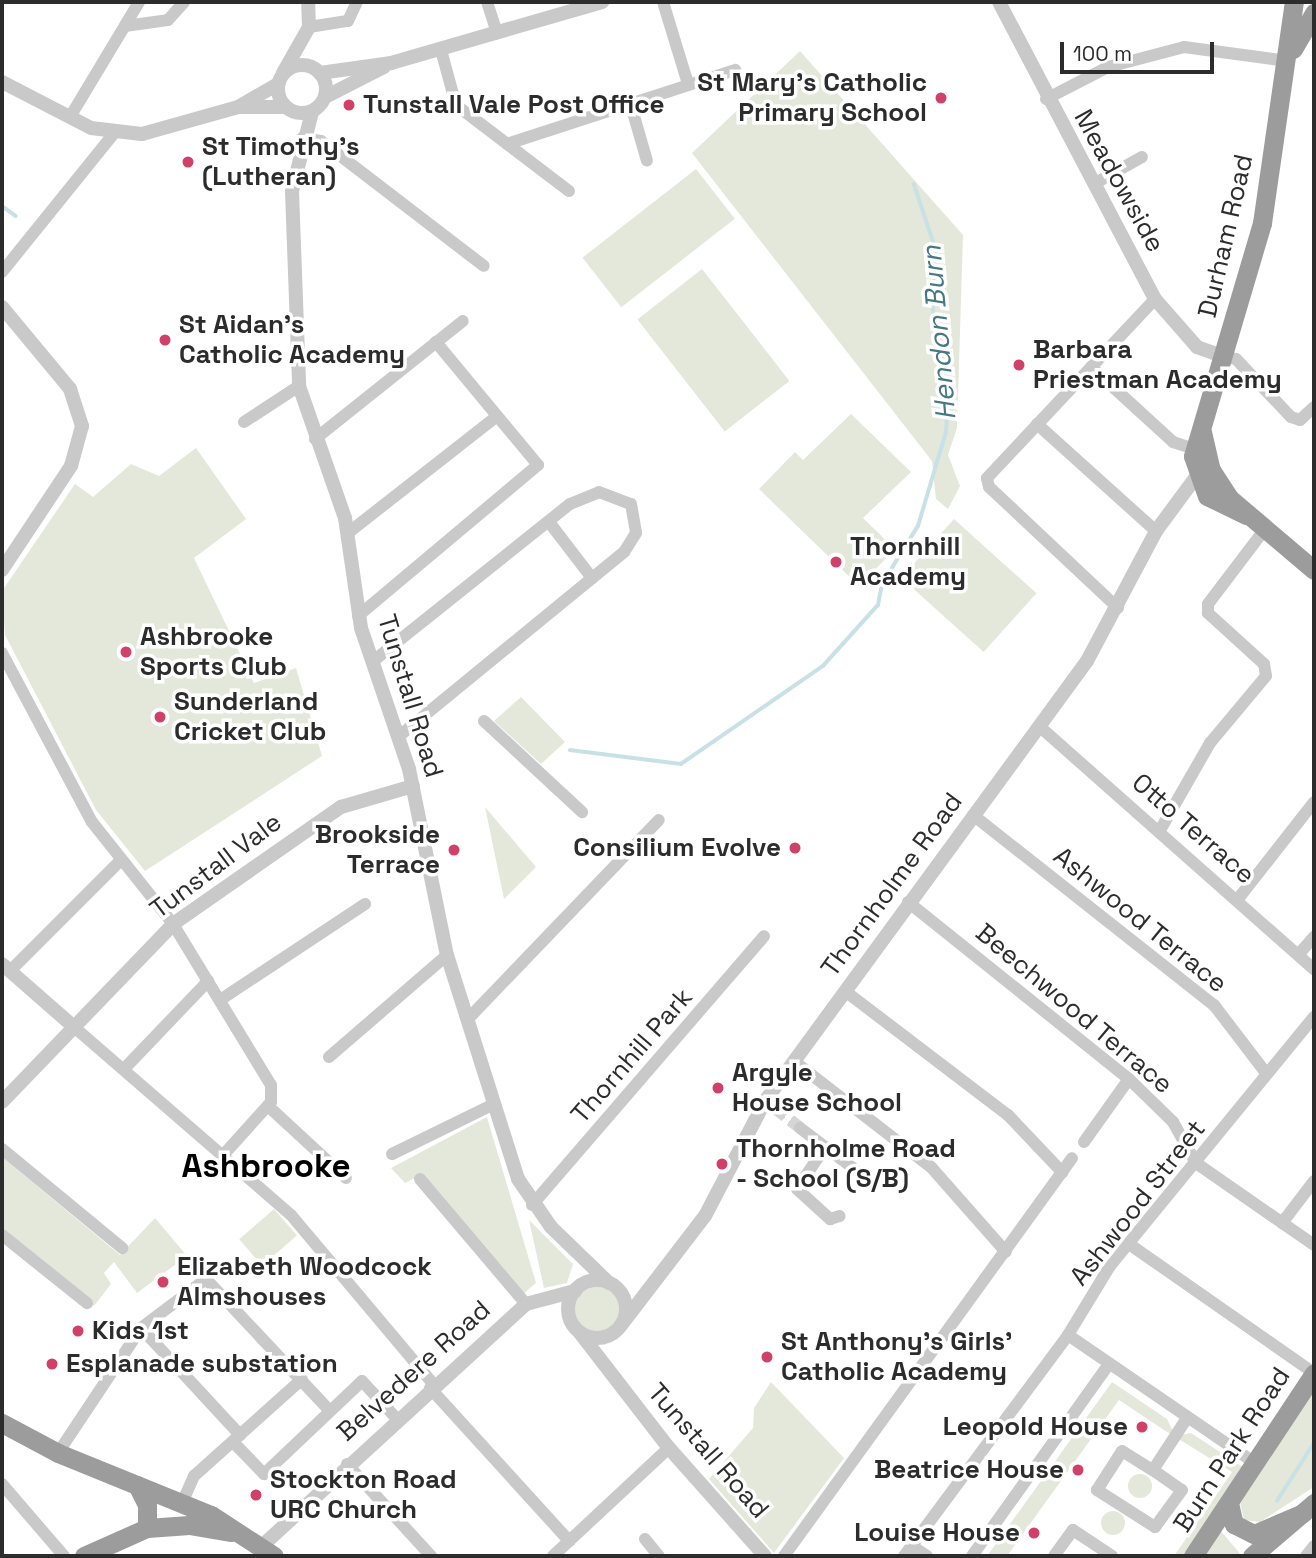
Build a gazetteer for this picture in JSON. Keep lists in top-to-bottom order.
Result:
{
  "streets": {
    "highway": ["Durham Road", "Burn Park Road"],
    "street": [
      "Meadowside",
      "Tunstall Road",
      "Otto Terrace",
      "Tunstall Vale",
      "Thornholme Road",
      "Ashwood Terrace",
      "Beechwood Terrace",
      "Thornhill Park",
      "Ashwood Street",
      "Belvedere Road"
    ]
  },
  "crossings": [
    ["Meadowside", "Durham Road"],
    ["Durham Road", "Thornholme Road"],
    ["Tunstall Road", "Tunstall Vale"],
    ["Tunstall Road", "Thornholme Road"],
    ["Tunstall Road", "Thornhill Park"],
    ["Tunstall Road", "Belvedere Road"],
    ["Otto Terrace", "Thornholme Road"],
    ["Thornholme Road", "Ashwood Terrace"],
    ["Thornholme Road", "Beechwood Terrace"],
    ["Thornholme Road", "Belvedere Road"],
    ["Ashwood Terrace", "Ashwood Street"],
    ["Beechwood Terrace", "Ashwood Street"]
  ],
  "districts": ["Ashbrooke"],
  "water": ["Hendon Burn"],
  "places": [
    "St Mary's Catholic Primary School",
    "Tunstall Vale Post Office",
    "St Timothy's (Lutheran)",
    "St Aidan's Catholic Academy",
    "Barbara Priestman Academy",
    "Thornhill Academy",
    "Ashbrooke Sports Club",
    "Sunderland Cricket Club",
    "Consilium Evolve",
    "Brookside Terrace",
    "Argyle House School",
    "Thornholme Road - School (S/B)",
    "Elizabeth Woodcock Almshouses",
    "Kids 1st",
    "St Anthony's Girls' Catholic Academy",
    "Esplanade substation",
    "Leopold House",
    "Beatrice House",
    "Stockton Road URC Church",
    "Louise House"
  ],
  "scale_bar": "100 m"
}
